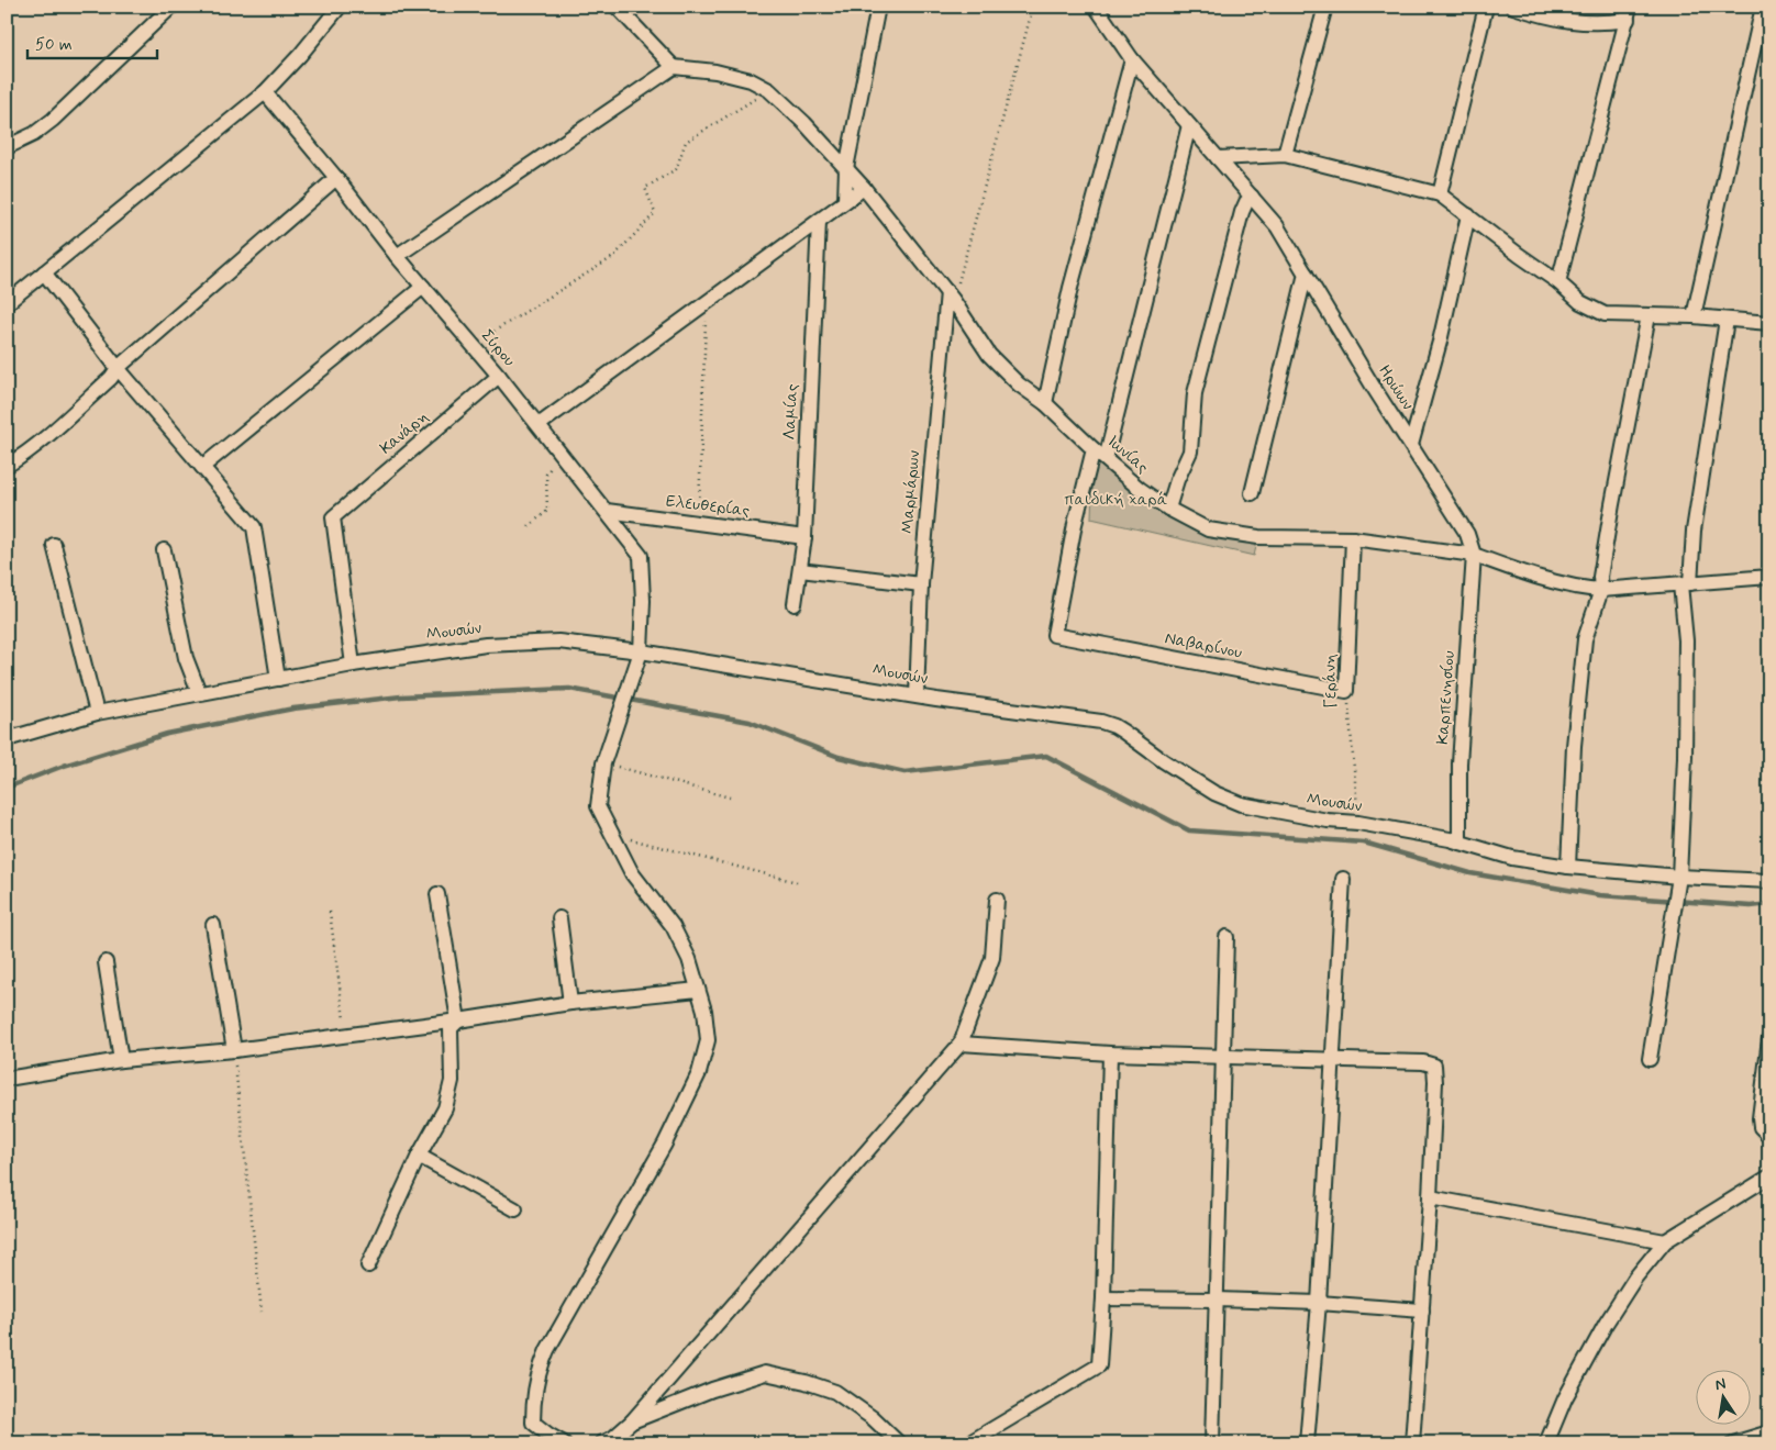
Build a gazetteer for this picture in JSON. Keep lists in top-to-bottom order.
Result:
{
  "streets": {
    "street": [
      "Σύρου",
      "Ηρώων",
      "Λαμίας",
      "Κανάρη",
      "Ιωνίας",
      "Μαρμάρων",
      "Ελευθερίας",
      "Μουσών",
      "Ναβαρίνου",
      "Γεράνη",
      "Καρπενησίου"
    ]
  },
  "crossings": [
    ["Σύρου", "Κανάρη"],
    ["Σύρου", "Ελευθερίας"],
    ["Σύρου", "Μουσών"],
    ["Ηρώων", "Ιωνίας"],
    ["Ηρώων", "Καρπενησίου"],
    ["Λαμίας", "Ελευθερίας"],
    ["Κανάρη", "Μουσών"],
    ["Ιωνίας", "Μαρμάρων"],
    ["Ιωνίας", "Ναβαρίνου"],
    ["Ιωνίας", "Γεράνη"],
    ["Ιωνίας", "Καρπενησίου"],
    ["Μαρμάρων", "Μουσών"],
    ["Μουσών", "Γεράνη"],
    ["Μουσών", "Καρπενησίου"],
    ["Ναβαρίνου", "Γεράνη"]
  ],
  "parks": ["παιδική χαρά"],
  "scale_bar": "50 m",
  "north": "top"
}
